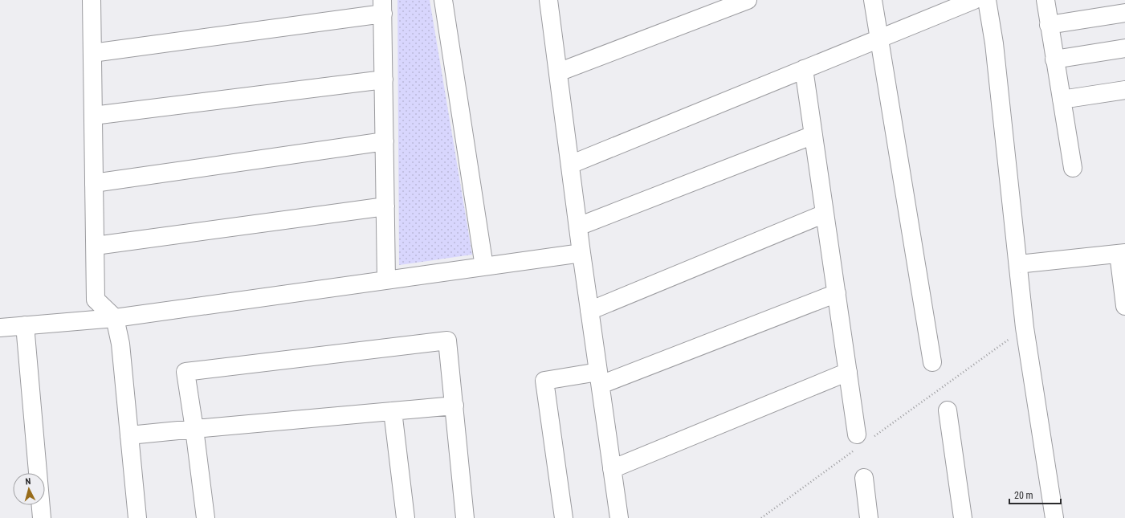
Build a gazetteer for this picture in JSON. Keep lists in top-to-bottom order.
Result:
{
  "scale_bar": "20 m",
  "north": "top"
}
